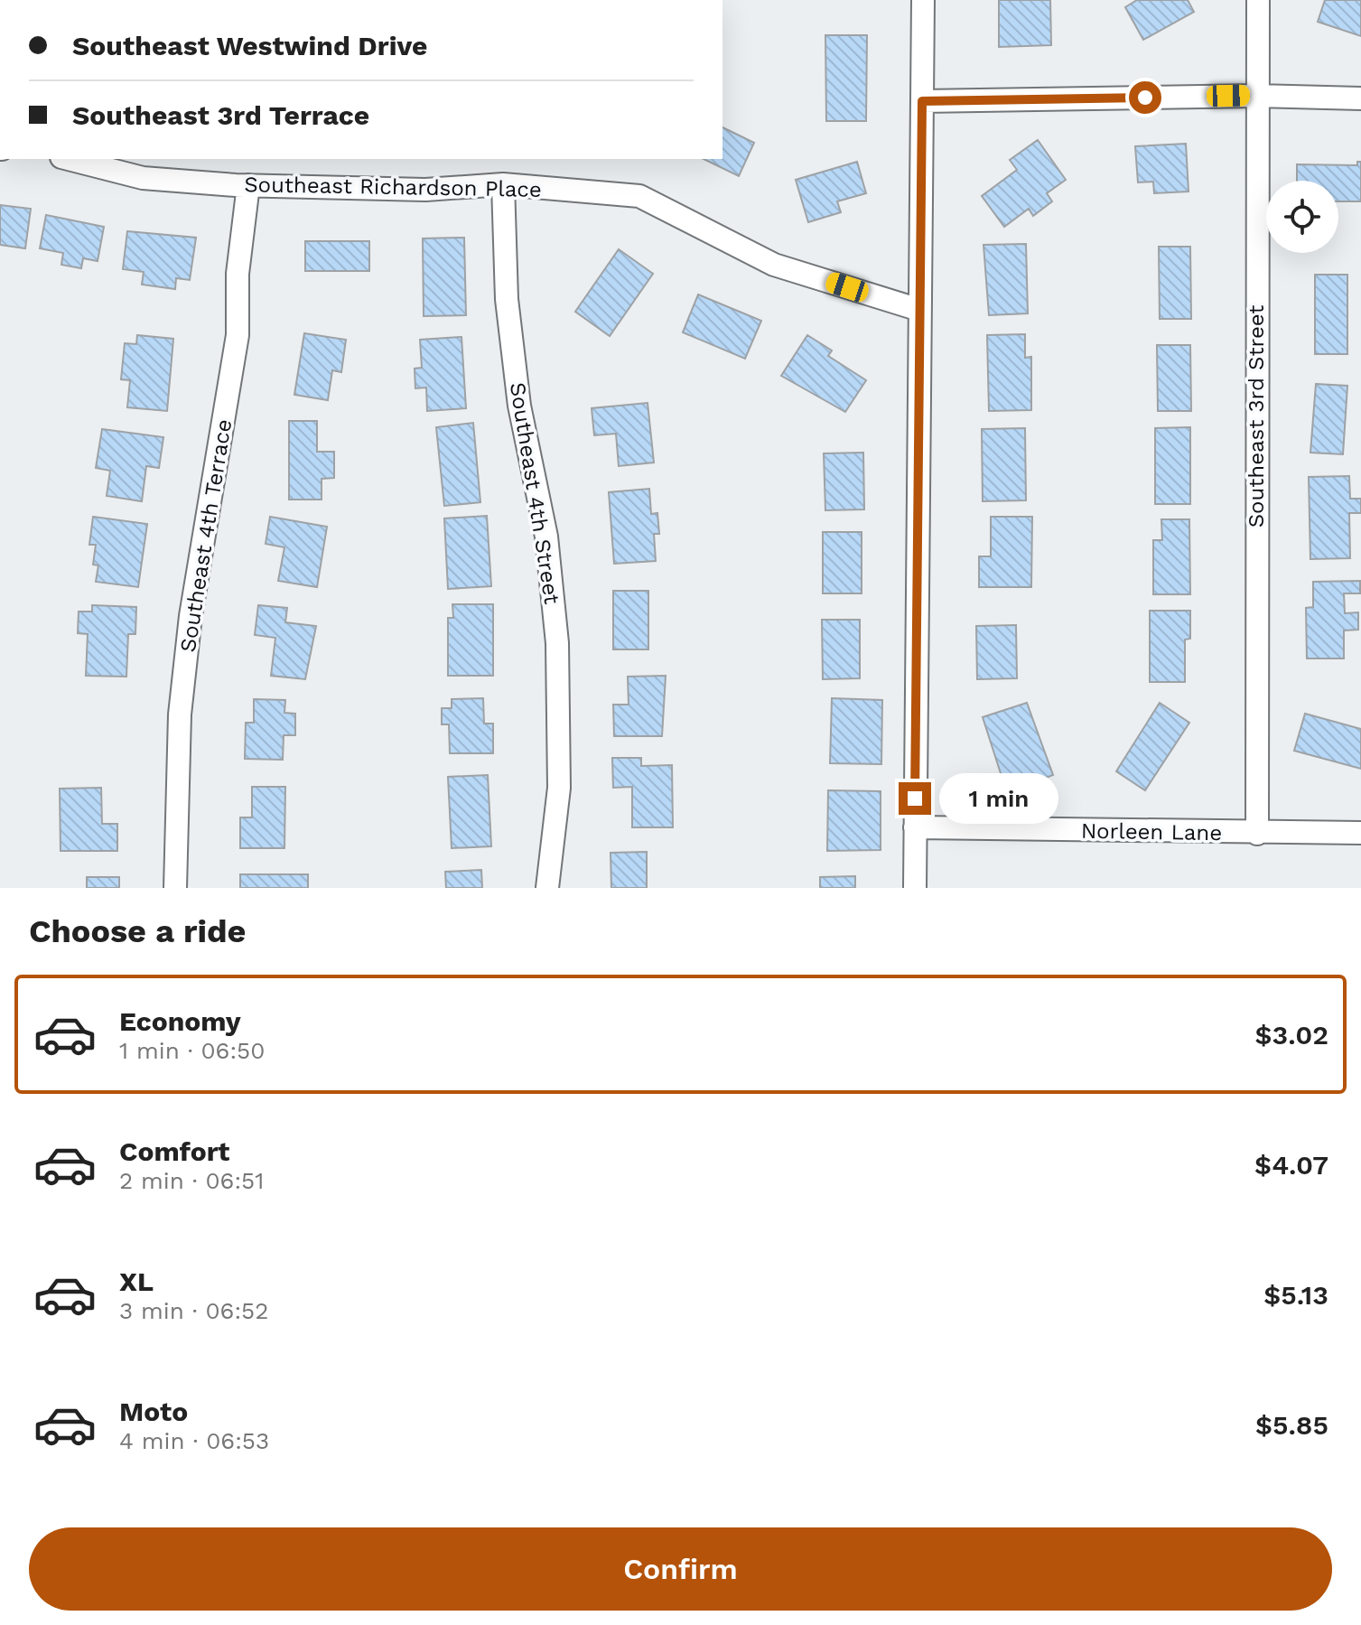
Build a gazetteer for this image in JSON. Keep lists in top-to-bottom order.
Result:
{
  "streets": {
    "street": [
      "Southeast Richardson Place",
      "Southeast 3rd Street",
      "Southeast 4th Street",
      "Southeast 4th Terrace",
      "Norleen Lane"
    ]
  },
  "crossings": [
    ["Southeast Richardson Place", "Southeast 4th Street"],
    ["Southeast Richardson Place", "Southeast 4th Terrace"],
    ["Southeast 3rd Street", "Norleen Lane"]
  ],
  "page": {
    "banner": ["Southeast Westwind Drive", "Southeast 3rd Terrace"],
    "bubble": "1 min",
    "heading": "Choose a ride",
    "list": [
      {
        "name": "Economy",
        "note": "1 min · 06:50",
        "value": "$3.02"
      },
      {
        "name": "Comfort",
        "note": "2 min · 06:51",
        "value": "$4.07"
      },
      {
        "name": "XL",
        "note": "3 min · 06:52",
        "value": "$5.13"
      },
      {
        "name": "Moto",
        "note": "4 min · 06:53",
        "value": "$5.85"
      }
    ],
    "buttons": "Confirm"
  }
}
